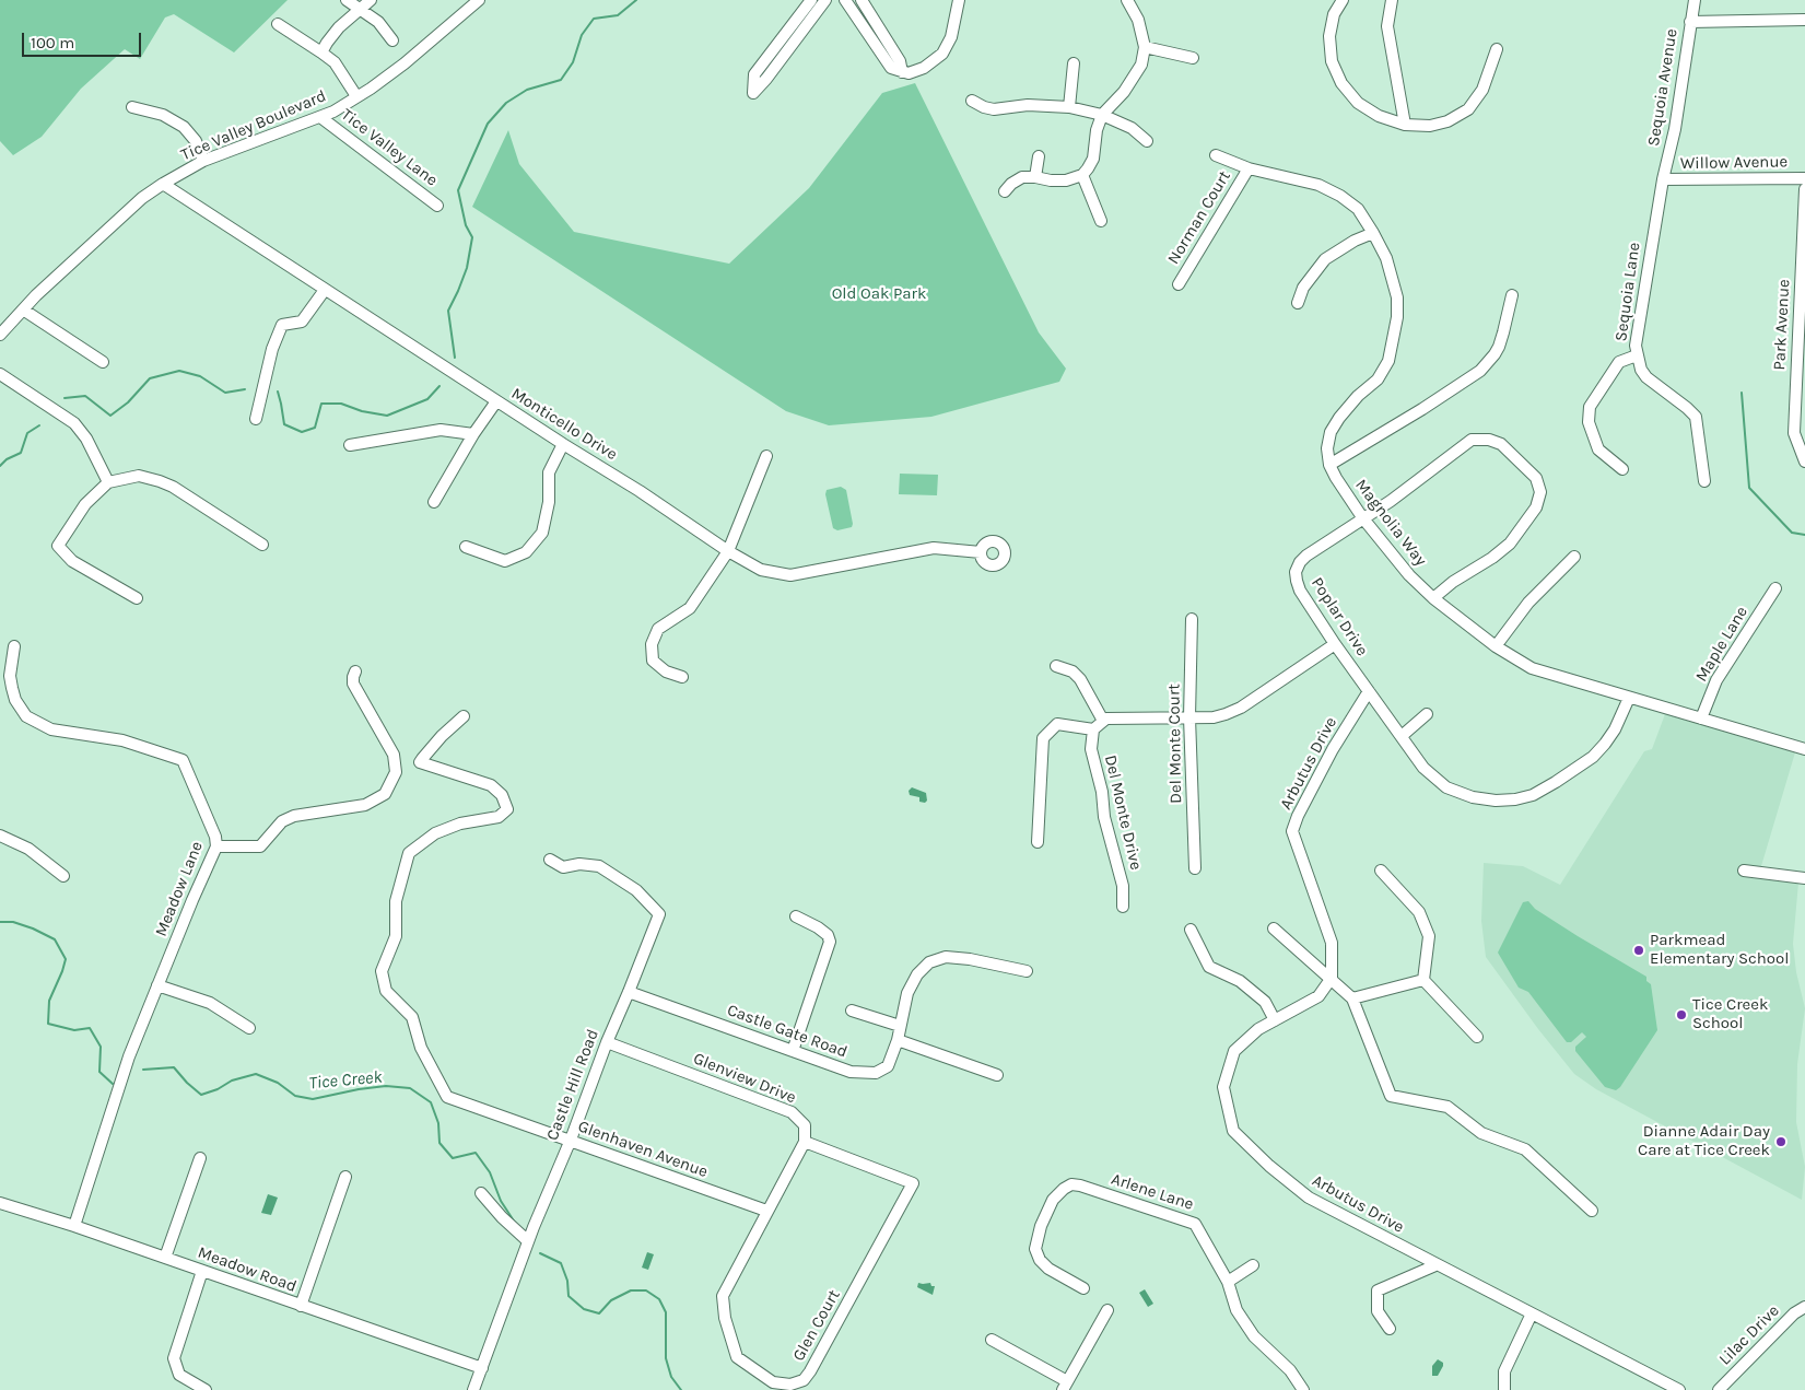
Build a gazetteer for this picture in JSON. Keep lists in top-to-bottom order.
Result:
{
  "streets": {
    "street": [
      "Sequoia Avenue",
      "Tice Valley Boulevard",
      "Tice Valley Lane",
      "Willow Avenue",
      "Norman Court",
      "Sequoia Lane",
      "Park Avenue",
      "Monticello Drive",
      "Magnolia Way",
      "Poplar Drive",
      "Maple Lane",
      "Del Monte Court",
      "Arbutus Drive",
      "Del Monte Drive",
      "Meadow Lane",
      "Castle Gate Road",
      "Glenview Drive",
      "Castle Hill Road",
      "Glenhaven Avenue",
      "Arlene Lane",
      "Meadow Road",
      "Glen Court",
      "Lilac Drive"
    ]
  },
  "crossings": [
    ["Sequoia Avenue", "Willow Avenue"],
    ["Sequoia Avenue", "Sequoia Lane"],
    ["Tice Valley Boulevard", "Tice Valley Lane"],
    ["Tice Valley Boulevard", "Monticello Drive"],
    ["Willow Avenue", "Sequoia Lane"],
    ["Norman Court", "Magnolia Way"],
    ["Magnolia Way", "Poplar Drive"],
    ["Magnolia Way", "Maple Lane"],
    ["Poplar Drive", "Arbutus Drive"],
    ["Meadow Lane", "Meadow Road"],
    ["Castle Gate Road", "Castle Hill Road"],
    ["Glenview Drive", "Castle Hill Road"],
    ["Glenview Drive", "Glen Court"],
    ["Castle Hill Road", "Glenhaven Avenue"],
    ["Castle Hill Road", "Meadow Road"],
    ["Glenhaven Avenue", "Glen Court"]
  ],
  "water": ["Tice Creek"],
  "parks": ["Old Oak Park"],
  "places": ["Parkmead Elementary School", "Tice Creek School", "Dianne Adair Day Care at Tice Creek"],
  "scale_bar": "100 m"
}
